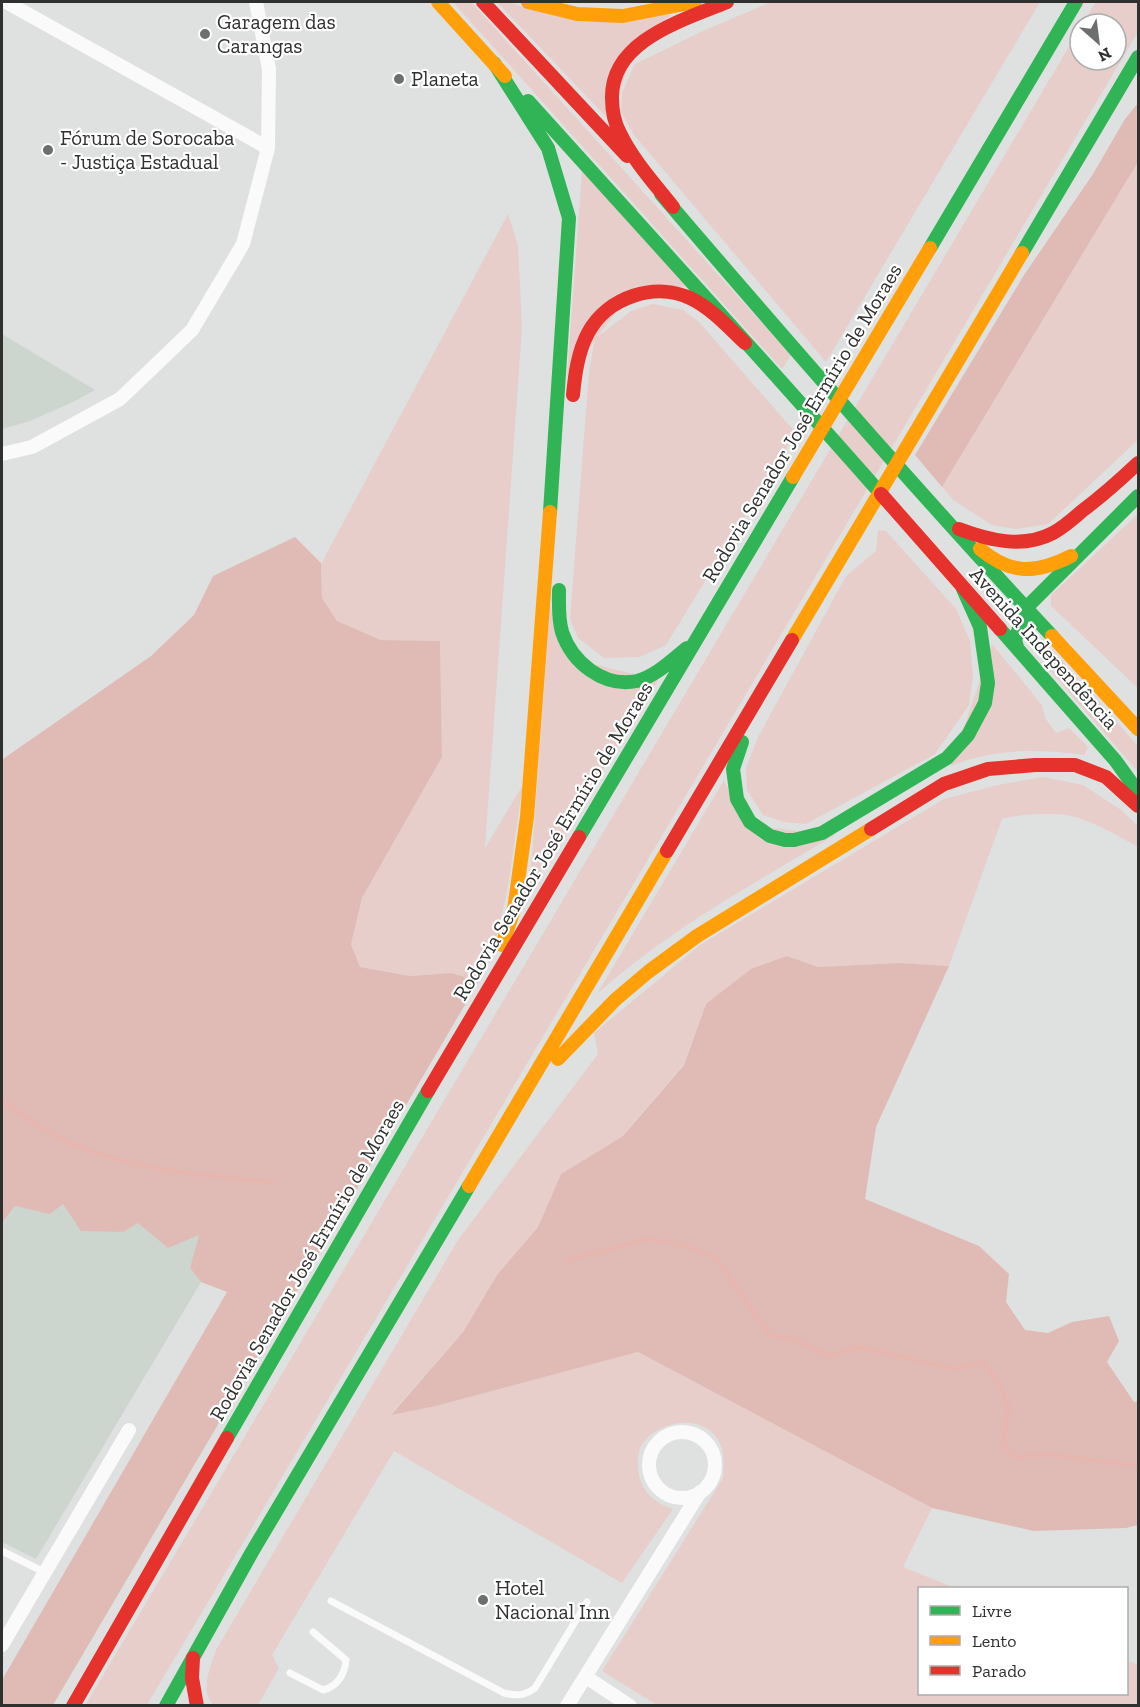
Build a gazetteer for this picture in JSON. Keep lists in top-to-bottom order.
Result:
{
  "streets": {
    "main road": ["Rodovia Senador José Ermírio de Moraes", "Avenida Independência"]
  },
  "places": [
    "Garagem das Carangas",
    "Planeta",
    "Fórum de Sorocaba - Justiça Estadual",
    "Hotel Nacional Inn"
  ],
  "legend": ["Livre", "Lento", "Parado"],
  "north": "bottom right"
}
